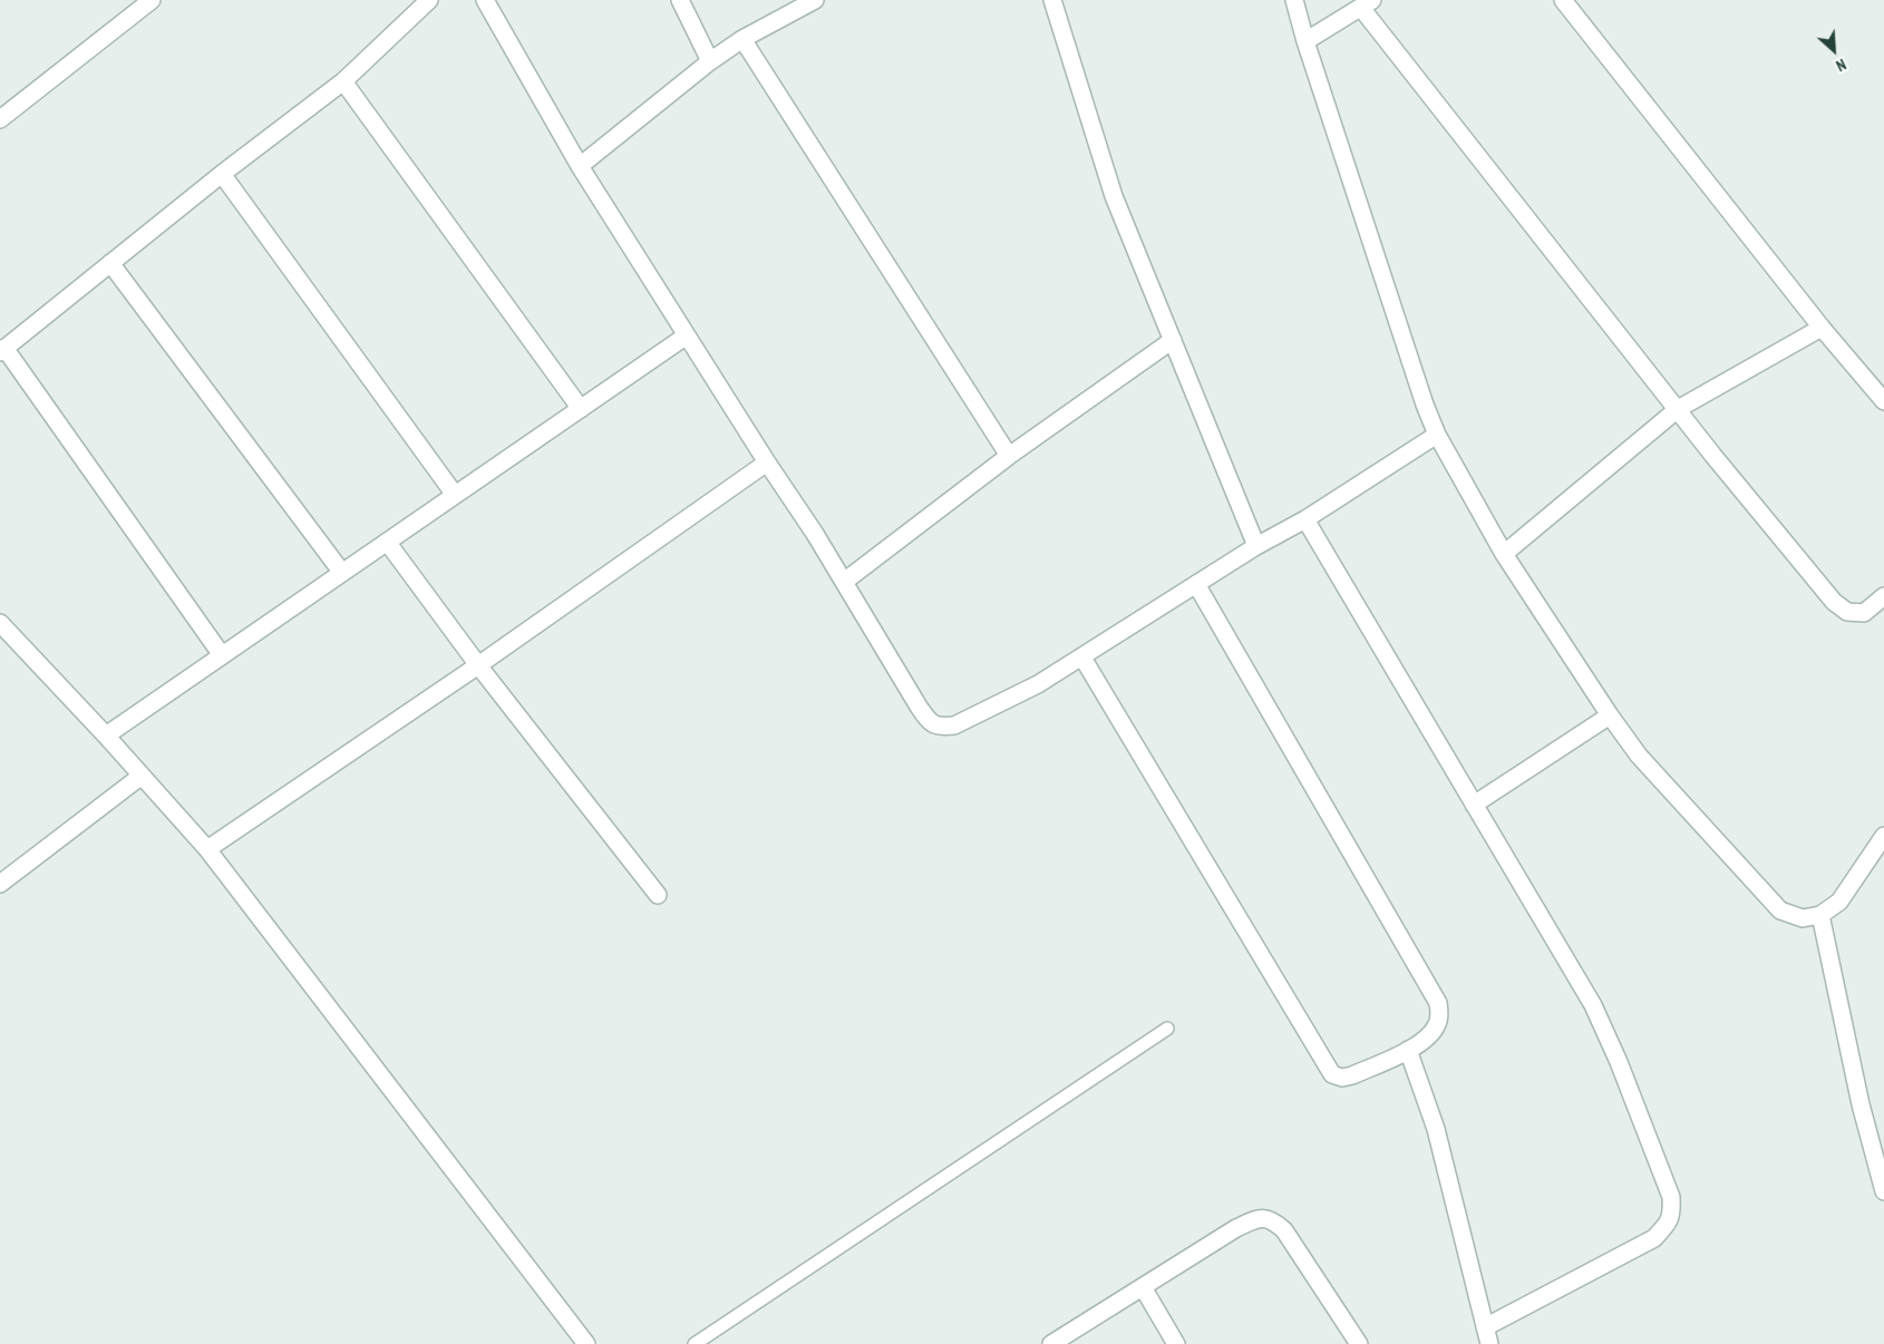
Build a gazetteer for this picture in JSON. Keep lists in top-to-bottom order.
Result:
{
  "north": "bottom right"
}
